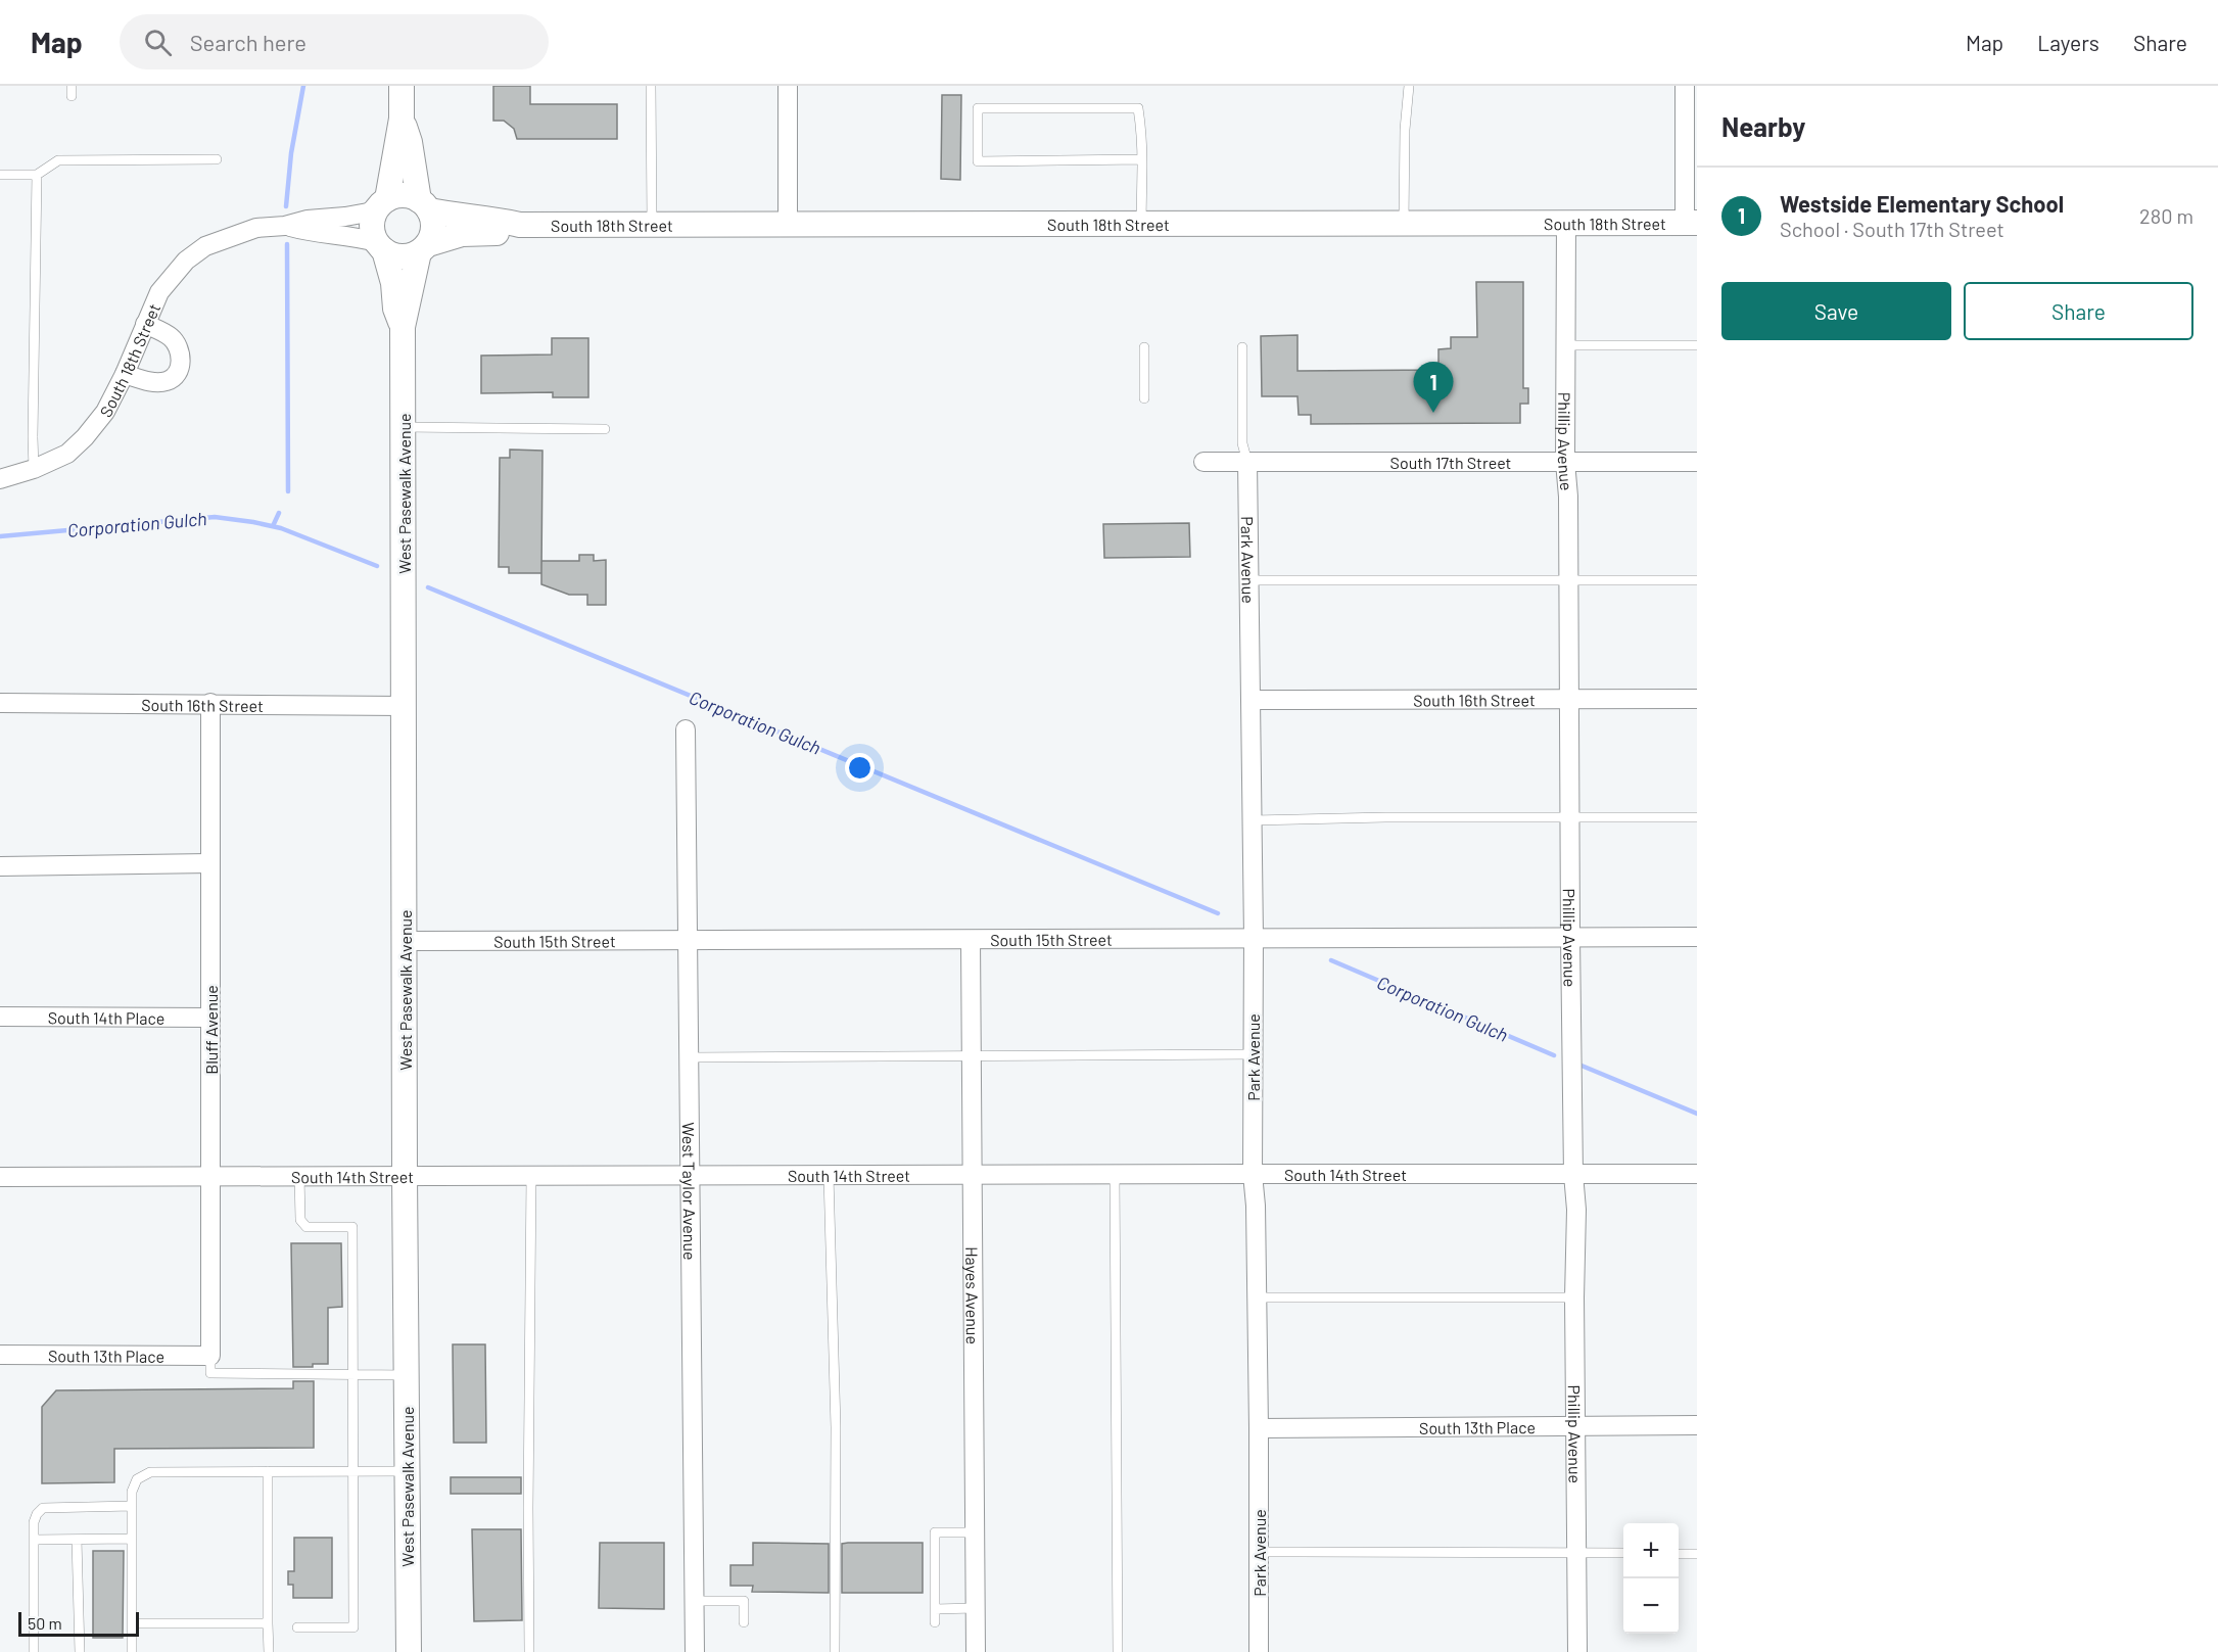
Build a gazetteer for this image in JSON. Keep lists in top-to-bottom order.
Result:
{
  "streets": {
    "street": [
      "South 18th Street",
      "Phillip Avenue",
      "South 17th Street",
      "West Pasewalk Avenue",
      "Park Avenue",
      "South 16th Street",
      "South 15th Street",
      "South 14th Place",
      "Bluff Avenue",
      "South 14th Street",
      "West Taylor Avenue",
      "Hayes Avenue",
      "South 13th Place"
    ]
  },
  "crossings": [
    ["South 18th Street", "Phillip Avenue"],
    ["South 18th Street", "West Pasewalk Avenue"],
    ["Phillip Avenue", "South 17th Street"],
    ["Phillip Avenue", "South 16th Street"],
    ["Phillip Avenue", "South 15th Street"],
    ["Phillip Avenue", "South 14th Street"],
    ["Phillip Avenue", "South 13th Place"],
    ["South 17th Street", "Park Avenue"],
    ["West Pasewalk Avenue", "South 16th Street"],
    ["West Pasewalk Avenue", "South 15th Street"],
    ["West Pasewalk Avenue", "South 14th Street"],
    ["Park Avenue", "South 16th Street"],
    ["Park Avenue", "South 15th Street"],
    ["Park Avenue", "South 14th Street"],
    ["Park Avenue", "South 13th Place"],
    ["South 16th Street", "Bluff Avenue"],
    ["South 15th Street", "West Taylor Avenue"],
    ["South 15th Street", "Hayes Avenue"],
    ["South 14th Place", "Bluff Avenue"],
    ["Bluff Avenue", "South 14th Street"],
    ["Bluff Avenue", "South 13th Place"],
    ["South 14th Street", "West Taylor Avenue"],
    ["South 14th Street", "Hayes Avenue"]
  ],
  "water": ["Corporation Gulch"],
  "scale_bar": "50 m",
  "page": {
    "header": "Map",
    "search": "Search here",
    "nav": ["Map", "Layers", "Share"],
    "heading": "Nearby",
    "list": [
      {
        "mark": "1",
        "name": "Westside Elementary School",
        "note": "School · South 17th Street",
        "value": "280 m"
      }
    ],
    "buttons": ["Save", "Share"],
    "pins": "1",
    "map_buttons": ["+", "−"],
    "scale": "50 m"
  }
}
